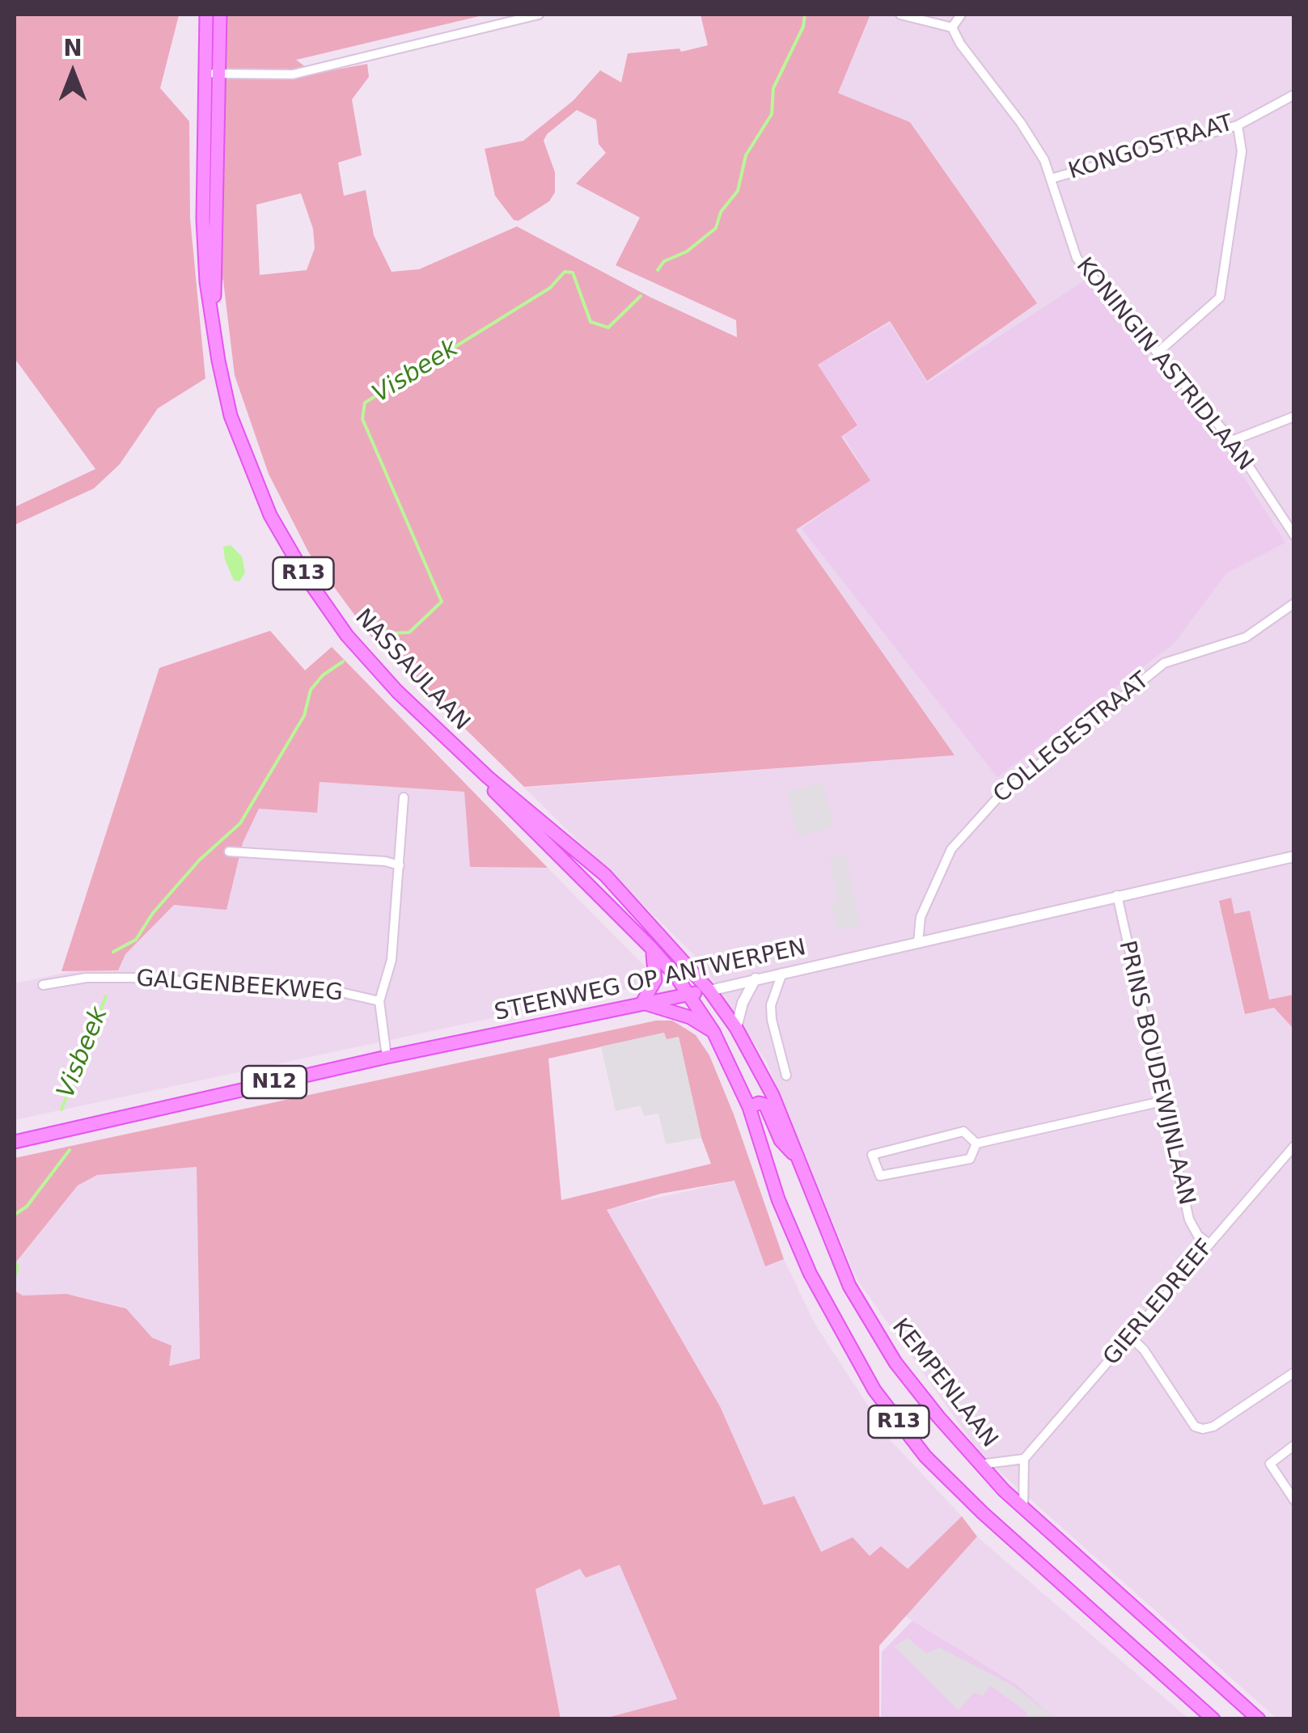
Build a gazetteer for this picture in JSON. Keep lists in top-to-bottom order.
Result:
{
  "streets": {
    "main road": [
      "R13",
      "NASSAULAAN",
      "STEENWEG OP ANTWERPEN",
      "N12",
      "KEMPENLAAN"
    ],
    "street": [
      "KONGOSTRAAT",
      "KONINGIN ASTRIDLAAN",
      "COLLEGESTRAAT",
      "GALGENBEEKWEG",
      "PRINS BOUDEWIJNLAAN",
      "GIERLEDREEF"
    ]
  },
  "crossings": [
    ["KONGOSTRAAT", "KONINGIN ASTRIDLAAN"],
    ["R13", "NASSAULAAN"],
    ["R13", "STEENWEG OP ANTWERPEN"],
    ["R13", "KEMPENLAAN"],
    ["NASSAULAAN", "STEENWEG OP ANTWERPEN"],
    ["NASSAULAAN", "KEMPENLAAN"],
    ["COLLEGESTRAAT", "STEENWEG OP ANTWERPEN"],
    ["STEENWEG OP ANTWERPEN", "PRINS BOUDEWIJNLAAN"],
    ["STEENWEG OP ANTWERPEN", "KEMPENLAAN"],
    ["PRINS BOUDEWIJNLAAN", "GIERLEDREEF"]
  ],
  "water": ["Visbeek"],
  "north": "top"
}
